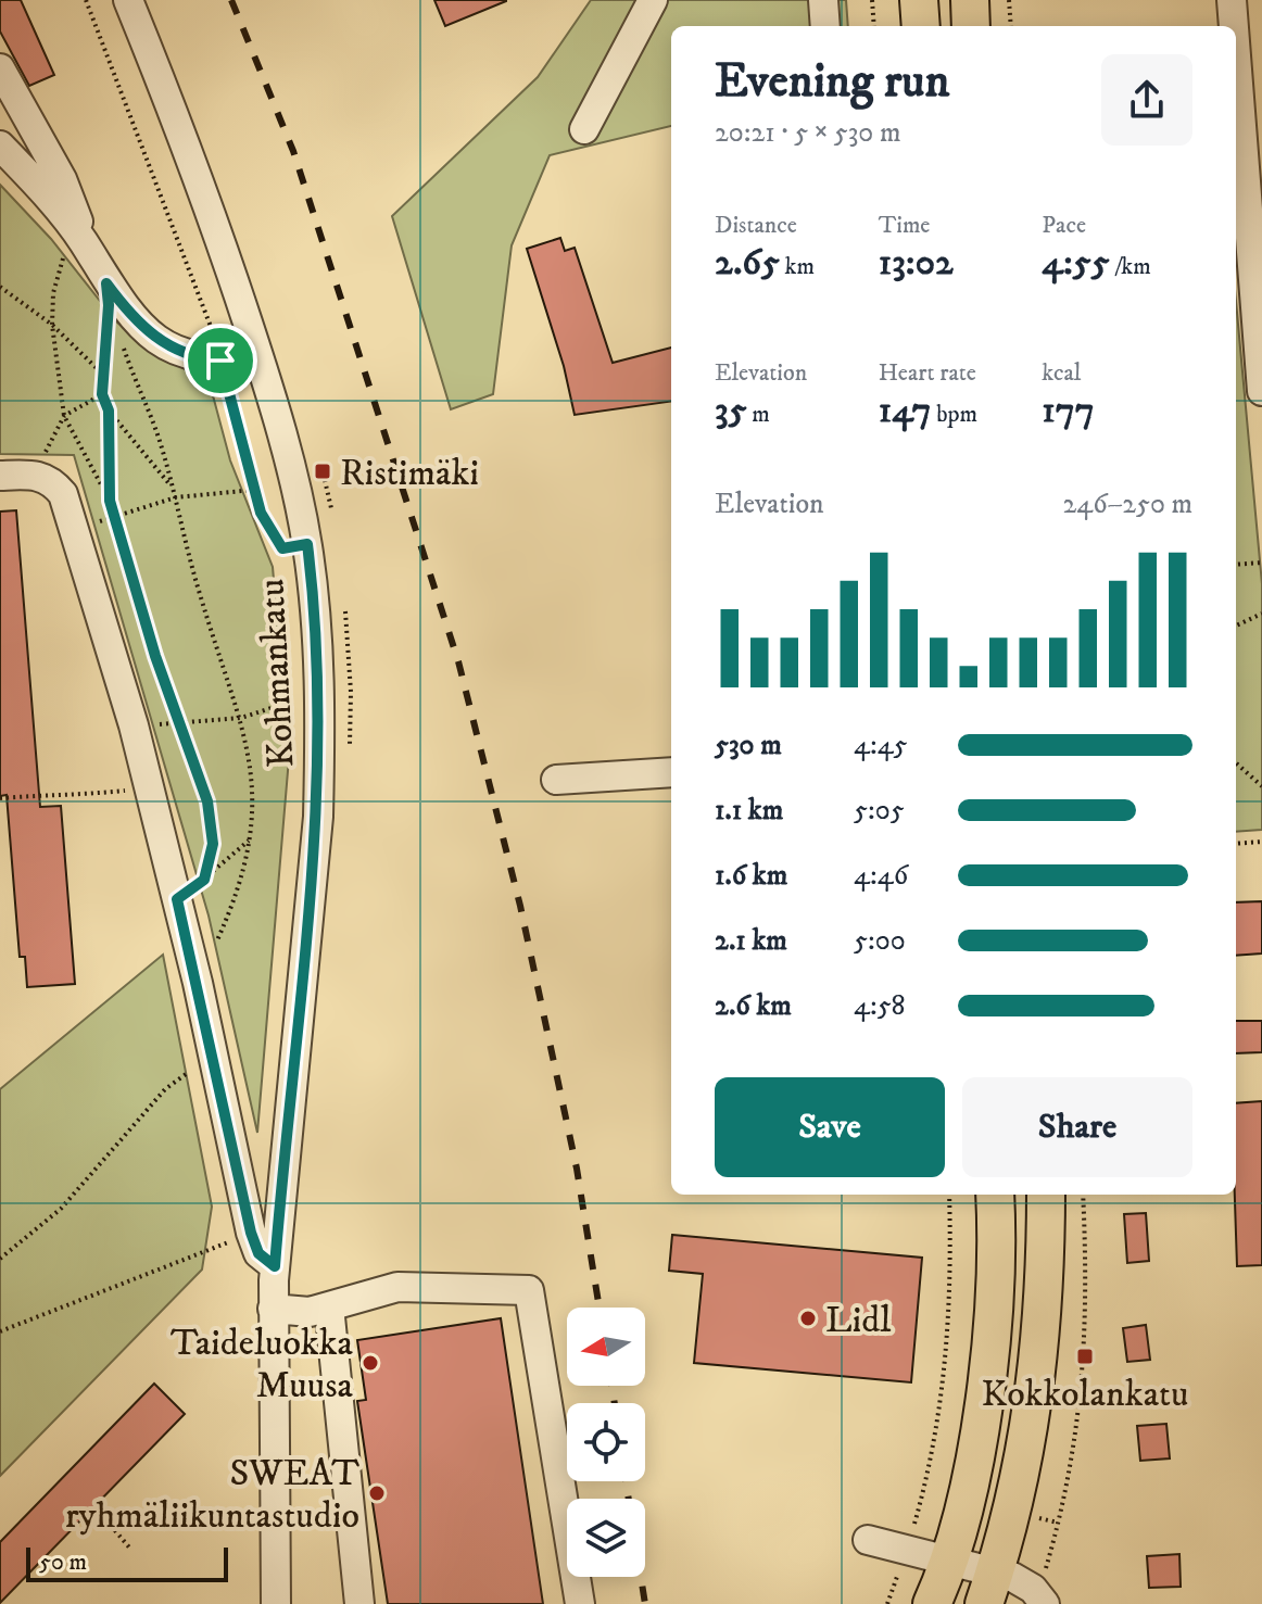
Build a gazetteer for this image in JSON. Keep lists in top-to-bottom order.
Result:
{
  "streets": {
    "street": ["Kohmankatu"]
  },
  "places": {
    "transit": ["Ristimäki", "Kokkolankatu"],
    "other": ["Lidl", "Taideluokka Muusa", "SWEAT ryhmäliikuntastudio"]
  },
  "scale_bar": "50 m",
  "north": "left",
  "page": {
    "heading": ["Evening run", "20:21 · 5 × 530 m"],
    "stats": [
      ["Distance", "2.65 km"],
      ["Time", "13:02"],
      ["Pace", "4:55 /km"],
      ["Elevation", "35 m"],
      ["Heart rate", "147 bpm"],
      ["kcal", "177"]
    ],
    "chart": ["Elevation", "246–250 m"],
    "list": [
      {
        "name": "530 m",
        "note": "4:45"
      },
      {
        "name": "1.1 km",
        "note": "5:05"
      },
      {
        "name": "1.6 km",
        "note": "4:46"
      },
      {
        "name": "2.1 km",
        "note": "5:00"
      },
      {
        "name": "2.6 km",
        "note": "4:58"
      }
    ],
    "buttons": ["Save", "Share"],
    "scale": "50 m"
  }
}
